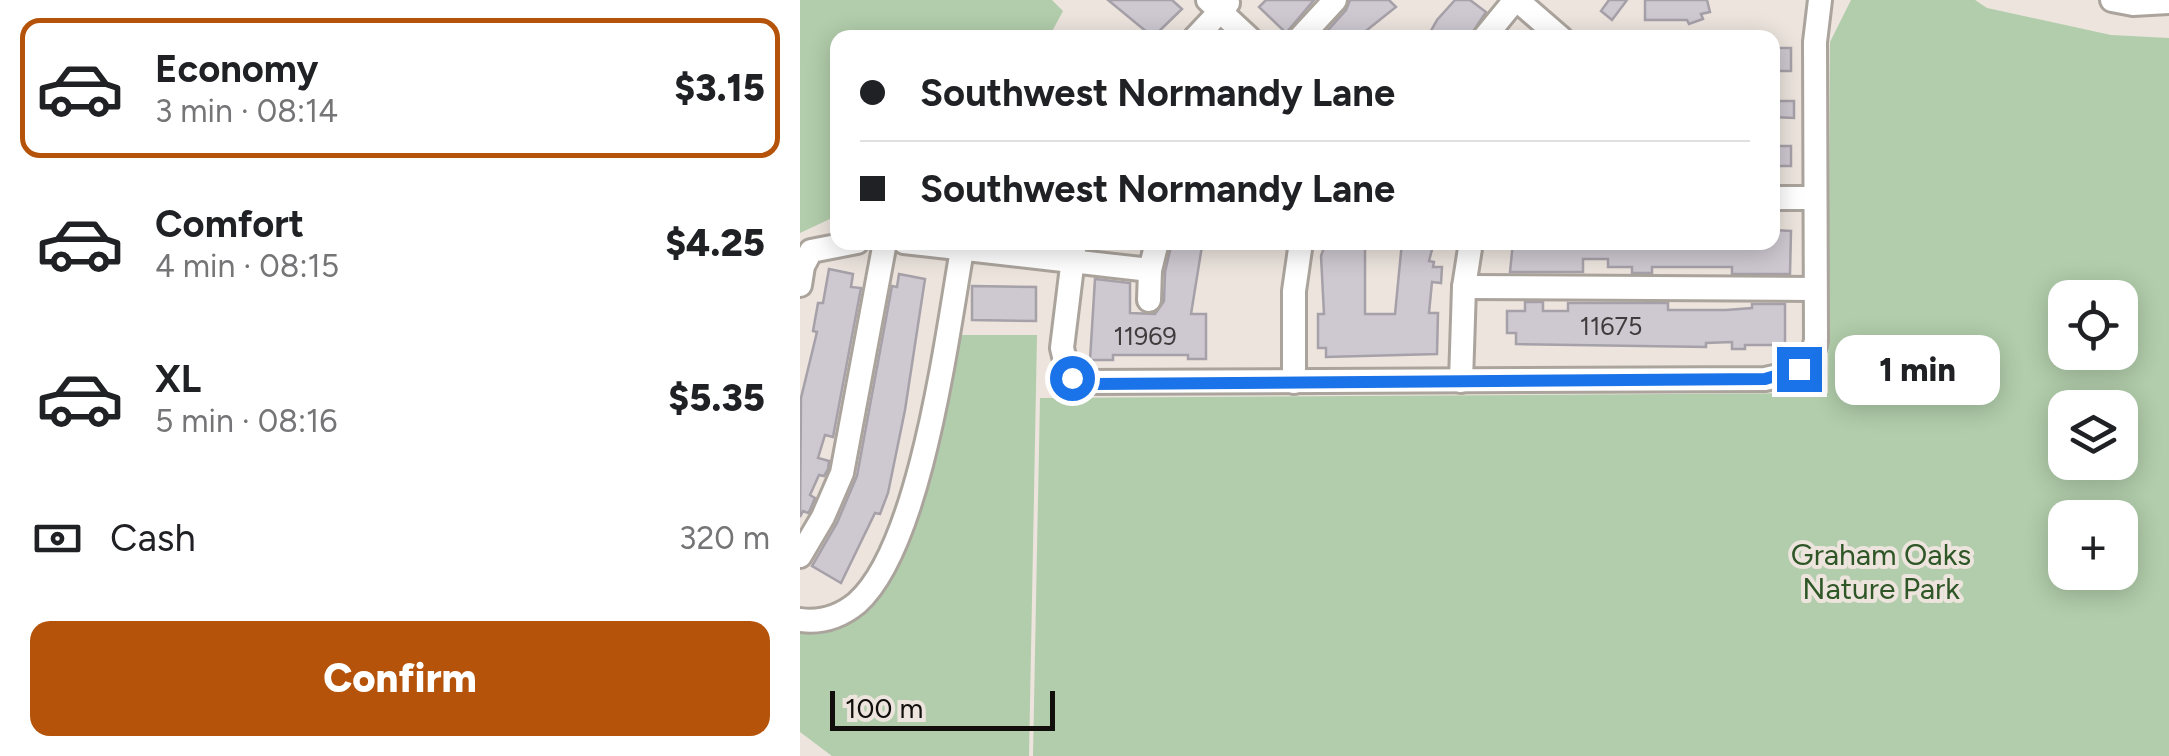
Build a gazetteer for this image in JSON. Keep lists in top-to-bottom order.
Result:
{
  "parks": ["Graham Oaks Nature Park"],
  "house_numbers": ["11675", "11969"],
  "scale_bar": "100 m",
  "page": {
    "list": [
      {
        "name": "Economy",
        "note": "3 min · 08:14",
        "value": "$3.15"
      },
      {
        "name": "Comfort",
        "note": "4 min · 08:15",
        "value": "$4.25"
      },
      {
        "name": "XL",
        "note": "5 min · 08:16",
        "value": "$5.35"
      }
    ],
    "banner": ["Southwest Normandy Lane", "Southwest Normandy Lane"],
    "map_buttons": "+",
    "bubble": "1 min",
    "pay": ["Cash", "320 m"],
    "buttons": "Confirm",
    "scale": "100 m"
  }
}
